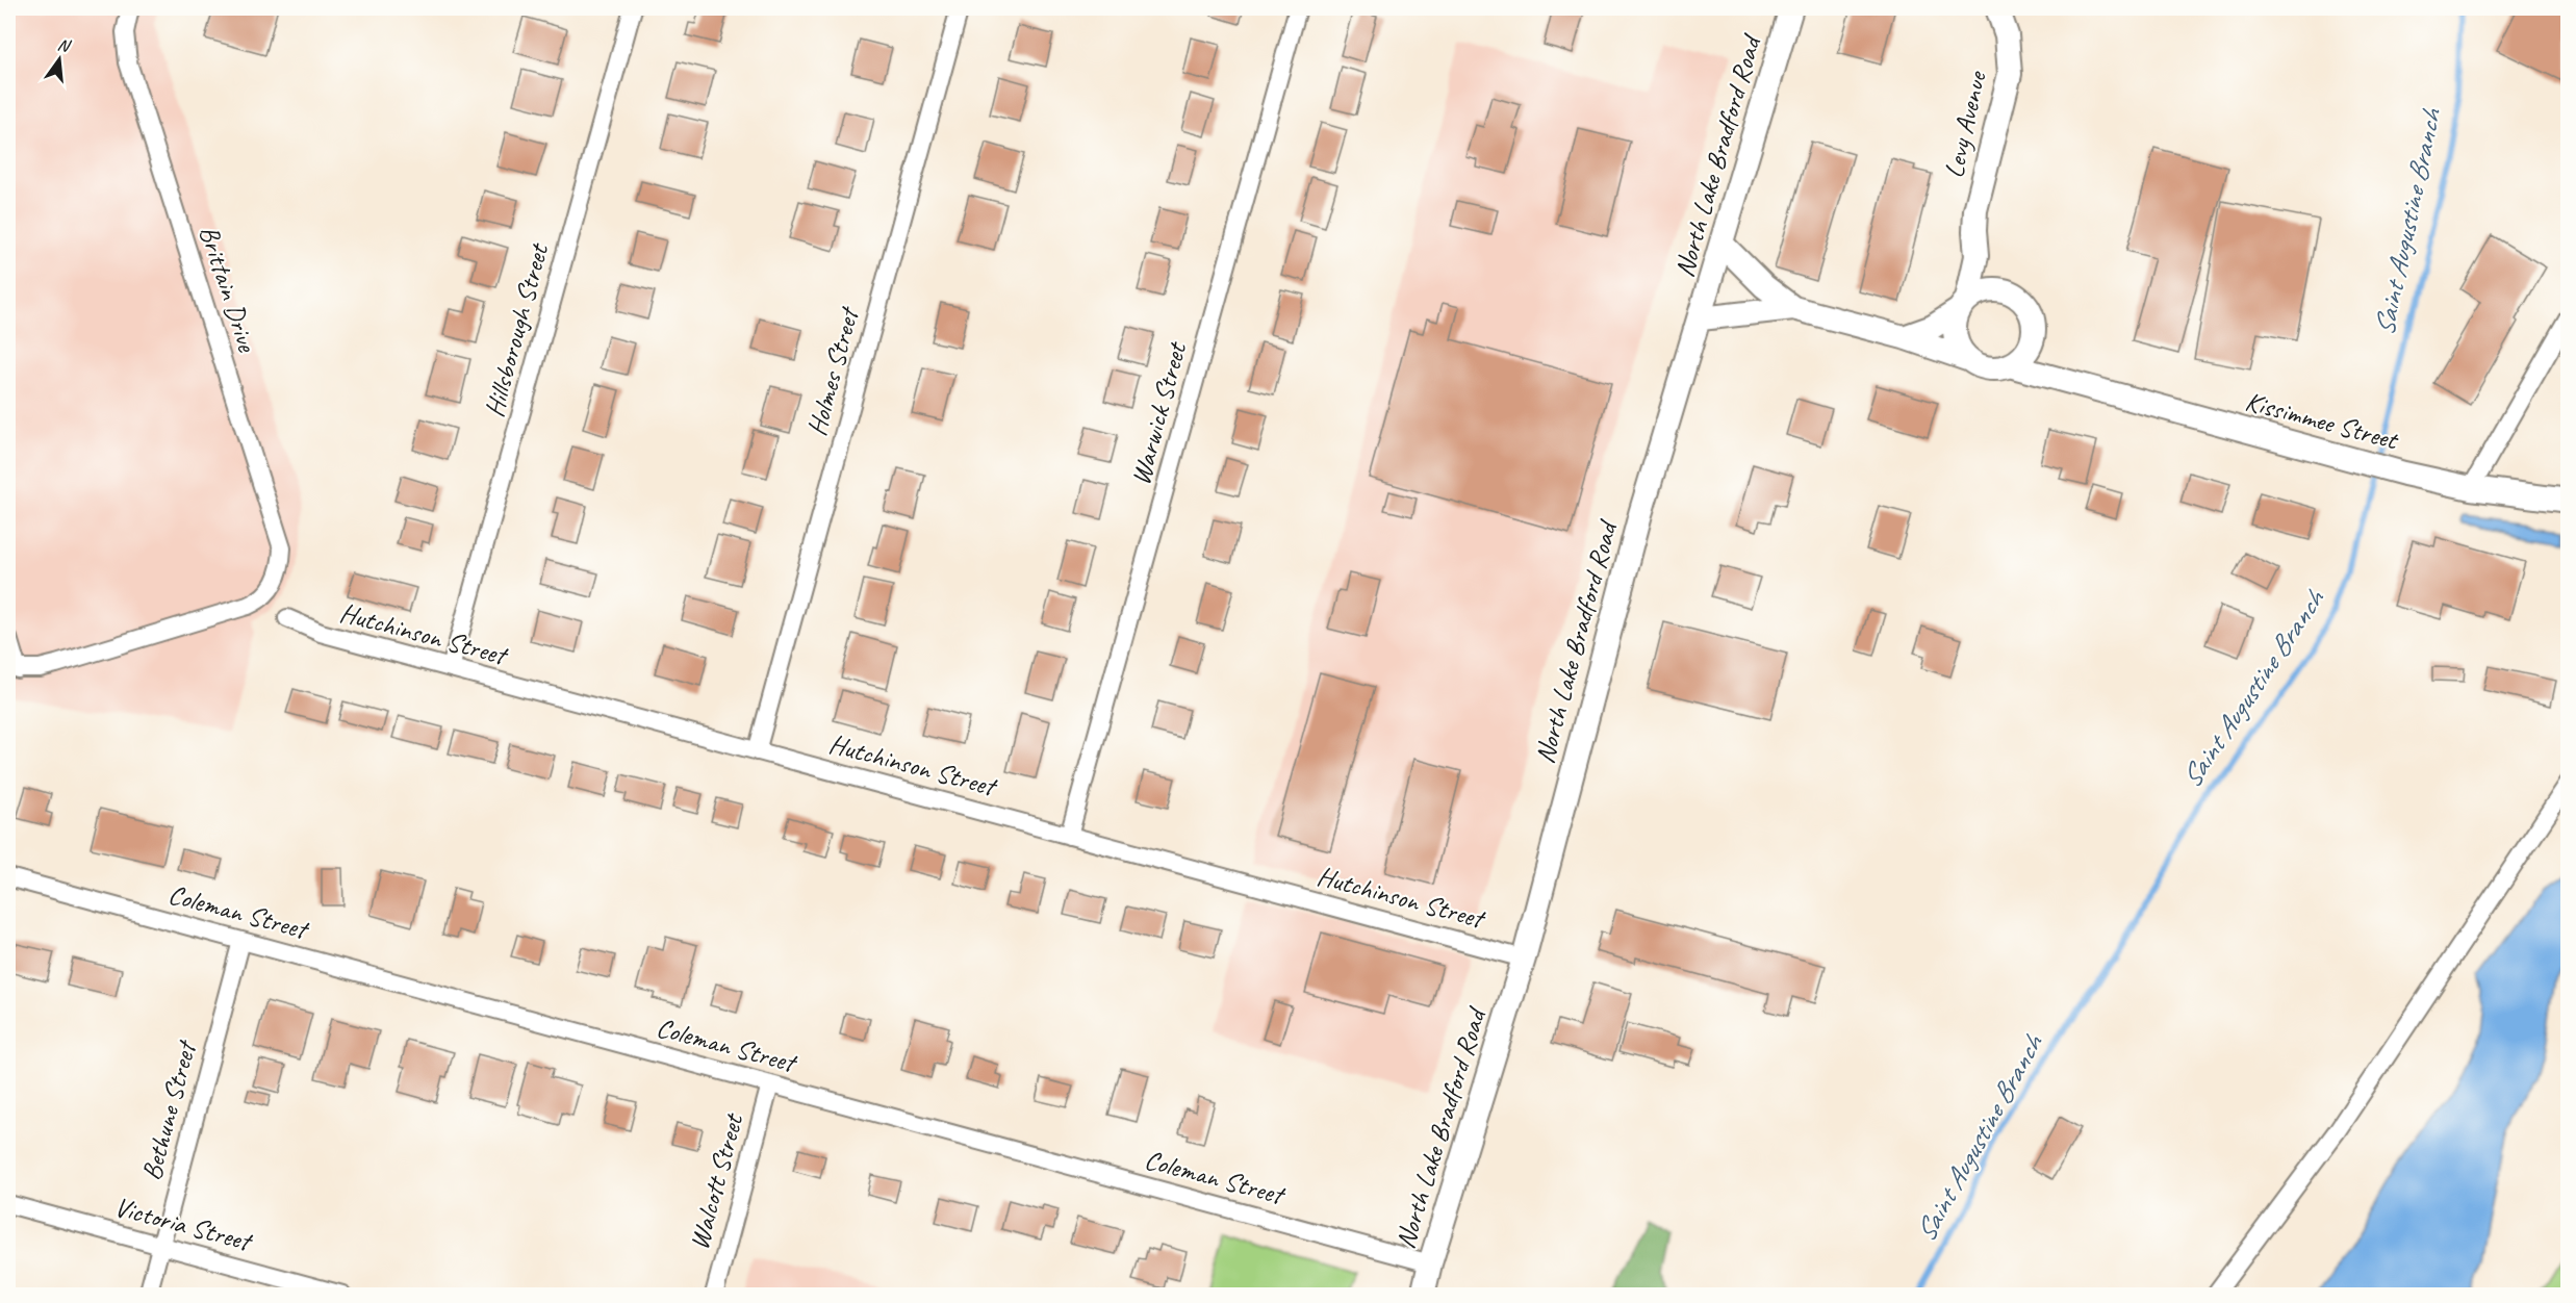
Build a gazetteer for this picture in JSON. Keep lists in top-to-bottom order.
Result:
{
  "streets": {
    "street": [
      "Levy Avenue",
      "North Lake Bradford Road",
      "Brittain Drive",
      "Hillsborough Street",
      "Holmes Street",
      "Warwick Street",
      "Kissimmee Street",
      "Hutchinson Street",
      "Coleman Street",
      "Bethune Street",
      "Walcott Street",
      "Victoria Street"
    ]
  },
  "crossings": [
    ["Levy Avenue", "Kissimmee Street"],
    ["North Lake Bradford Road", "Hutchinson Street"],
    ["North Lake Bradford Road", "Coleman Street"],
    ["Hillsborough Street", "Hutchinson Street"],
    ["Holmes Street", "Hutchinson Street"],
    ["Warwick Street", "Hutchinson Street"],
    ["Coleman Street", "Bethune Street"],
    ["Coleman Street", "Walcott Street"],
    ["Bethune Street", "Victoria Street"]
  ],
  "water": ["Saint Augustine Branch"],
  "north": "top"
}
